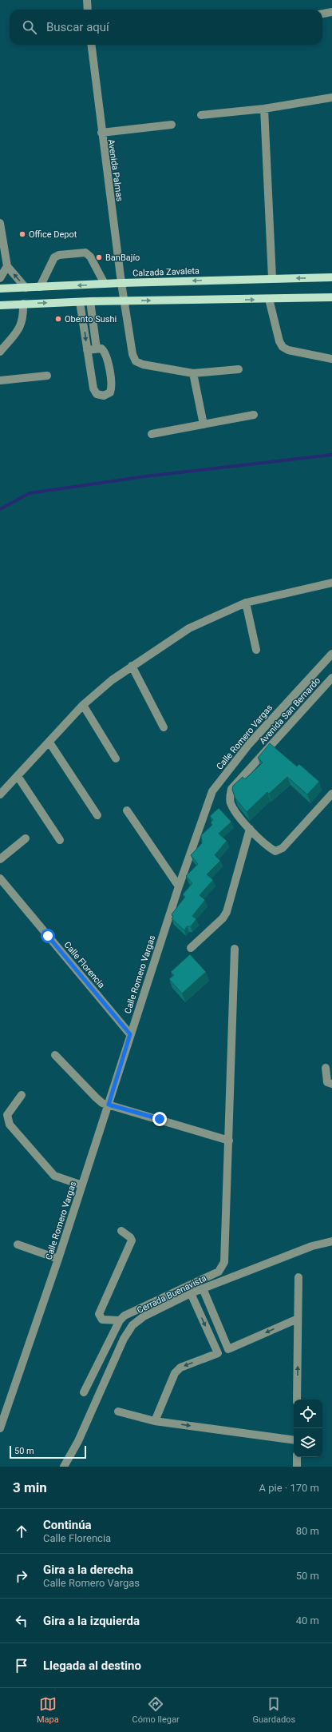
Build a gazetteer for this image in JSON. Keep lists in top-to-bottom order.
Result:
{
  "streets": {
    "main road": ["Calzada Zavaleta"],
    "street": [
      "Avenida Palmas",
      "Avenida San Bernardo",
      "Calle Romero Vargas",
      "Calle Florencia",
      "Cerrada Buenavista"
    ]
  },
  "crossings": [
    ["Avenida Palmas", "Calzada Zavaleta"],
    ["Calle Romero Vargas", "Calle Florencia"]
  ],
  "places": ["Office Depot", "BanBajío", "Obento Sushi"],
  "scale_bar": "50 m",
  "page": {
    "search": "Buscar aquí",
    "scale": "50 m",
    "heading": ["3 min", "A pie · 170 m"],
    "list": [
      ["Continúa", "Calle Florencia", "80 m"],
      ["Gira a la derecha", "Calle Romero Vargas", "50 m"],
      ["Gira a la izquierda", "40 m"],
      "Llegada al destino"
    ],
    "nav": ["Mapa", "Cómo llegar", "Guardados"]
  }
}
